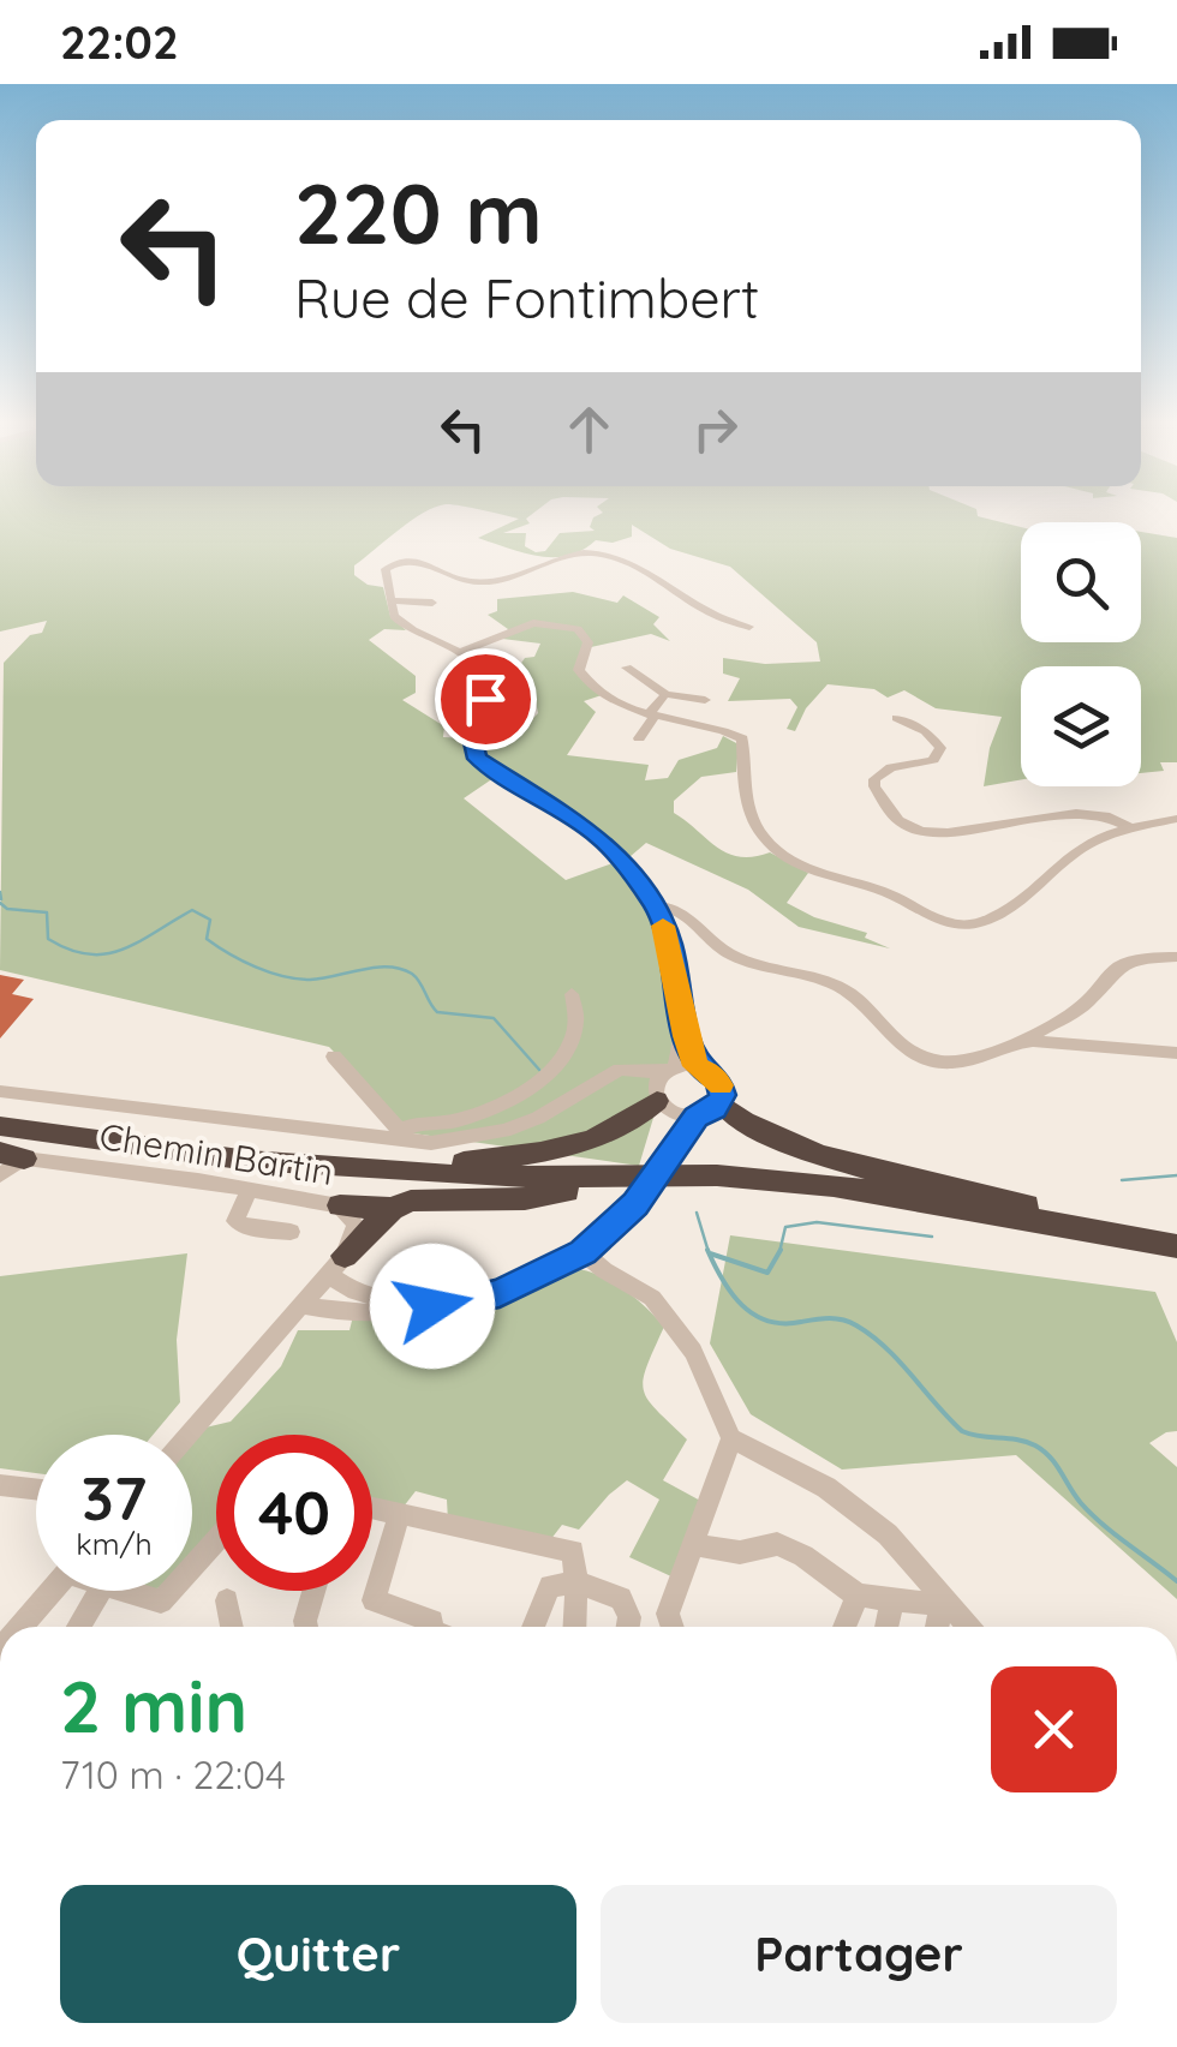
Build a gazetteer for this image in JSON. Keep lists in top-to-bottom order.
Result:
{
  "streets": {
    "street": ["Chemin Bartin"]
  },
  "page": {
    "status": "22:02",
    "turn": ["220 m", "Rue de Fontimbert"],
    "speed": "37 km/h",
    "limit": "40",
    "heading": ["2 min", "710 m · 22:04"],
    "buttons": ["Quitter", "Partager"]
  }
}
